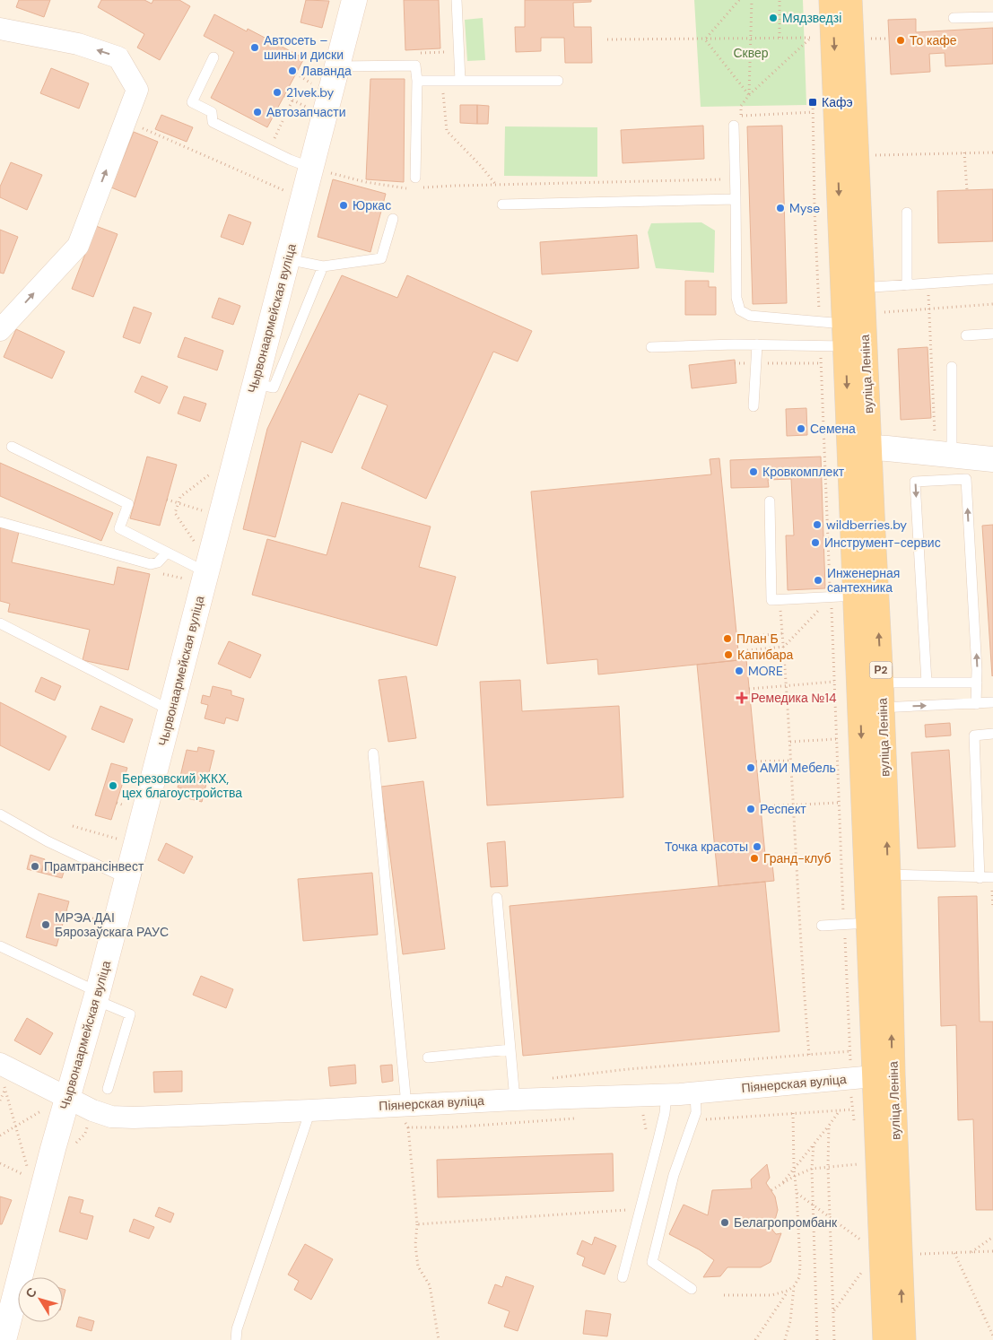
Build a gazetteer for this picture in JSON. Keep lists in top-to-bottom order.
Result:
{
  "streets": {
    "main road": ["Чырвонаармейская вуліца", "вуліца Леніна", "Р2"],
    "street": ["Піянерская вуліца"]
  },
  "crossings": [
    ["Чырвонаармейская вуліца", "Піянерская вуліца"],
    ["вуліца Леніна", "Піянерская вуліца"]
  ],
  "parks": ["Сквер"],
  "places": {
    "other": [
      "Мядзведзі",
      "То кафе",
      "Автосеть – шины и диски",
      "Лаванда",
      "21vek.by",
      "Автозапчасти",
      "Юркас",
      "Myse",
      "Семена",
      "Кровкомплект",
      "wildberries.by",
      "Инструмент-сервис",
      "Инженерная сантехника",
      "План Б",
      "Капибара",
      "MORE",
      "АМИ Мебель",
      "Березовский ЖКХ, цех благоустройства",
      "Респект",
      "Точка красоты",
      "Гранд-клуб",
      "Прамтрансінвест",
      "МРЭА ДАІ Бярозаўскага РАУС",
      "Белагропромбанк"
    ],
    "transit": ["Кафэ"],
    "health": ["Ремедика №14"]
  },
  "north": "top left"
}
